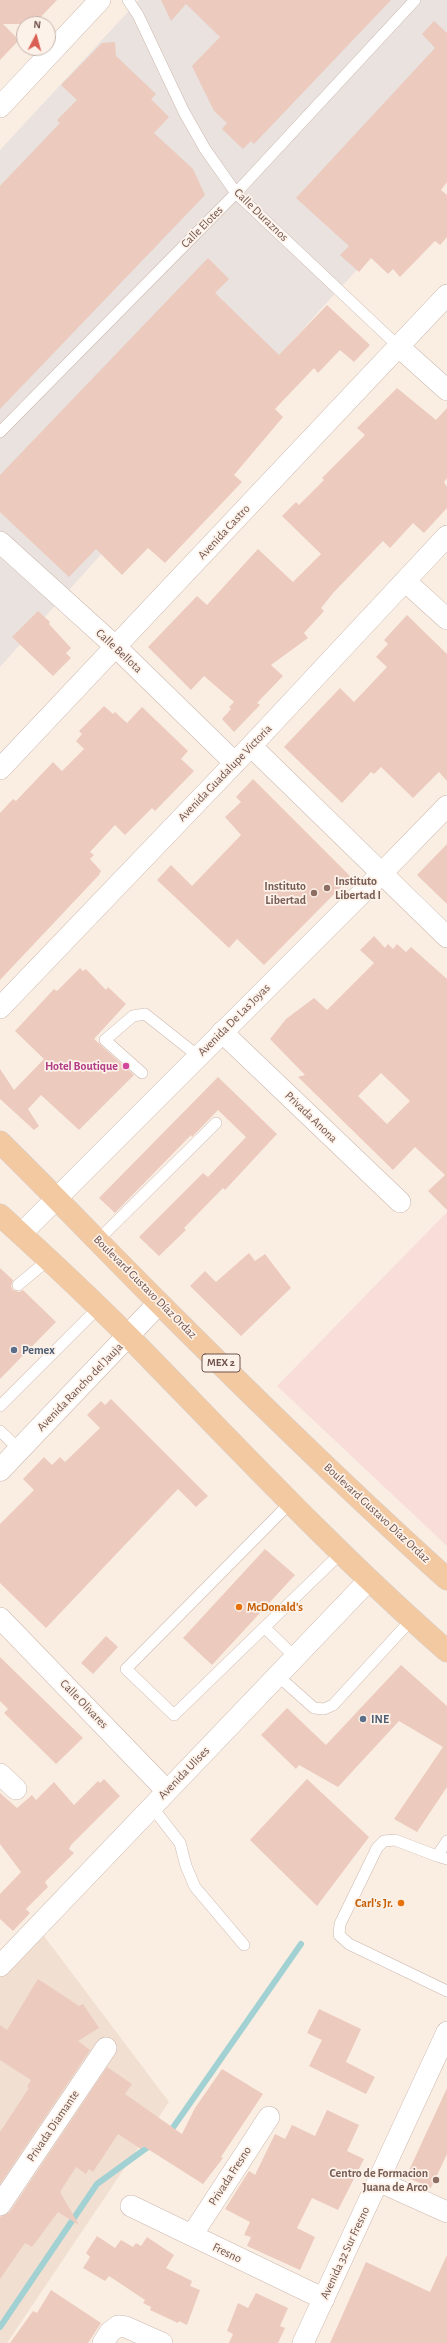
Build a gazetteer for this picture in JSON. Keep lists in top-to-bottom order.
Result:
{
  "streets": {
    "main road": ["Boulevard Gustavo Díaz Ordaz", "MEX 2"],
    "street": [
      "Calle Duraznos",
      "Avenida Castro",
      "Calle Bellota",
      "Avenida Guadalupe Victoria",
      "Avenida De Las Joyas",
      "Privada Anona",
      "Avenida Rancho del Jauja",
      "Calle Olivares",
      "Avenida Ulises",
      "Privada Diamante",
      "Privada Fresno",
      "Fresno",
      "Avenida 32 Sur Fresno"
    ],
    "lane": ["Calle Elotes"]
  },
  "crossings": [
    ["Calle Duraznos", "Calle Elotes"],
    ["Calle Duraznos", "Avenida Castro"],
    ["Avenida Castro", "Calle Bellota"],
    ["Calle Bellota", "Avenida Guadalupe Victoria"],
    ["Avenida De Las Joyas", "Privada Anona"],
    ["Avenida De Las Joyas", "Boulevard Gustavo Díaz Ordaz"],
    ["Boulevard Gustavo Díaz Ordaz", "Avenida Rancho del Jauja"],
    ["Calle Olivares", "Avenida Ulises"],
    ["Privada Fresno", "Fresno"],
    ["Fresno", "Avenida 32 Sur Fresno"]
  ],
  "places": [
    "Instituto Libertad I",
    "Instituto Libertad",
    "Hotel Boutique",
    "Pemex",
    "McDonald's",
    "INE",
    "Carl's Jr.",
    "Centro de Formacion Juana de Arco"
  ],
  "north": "top"
}
